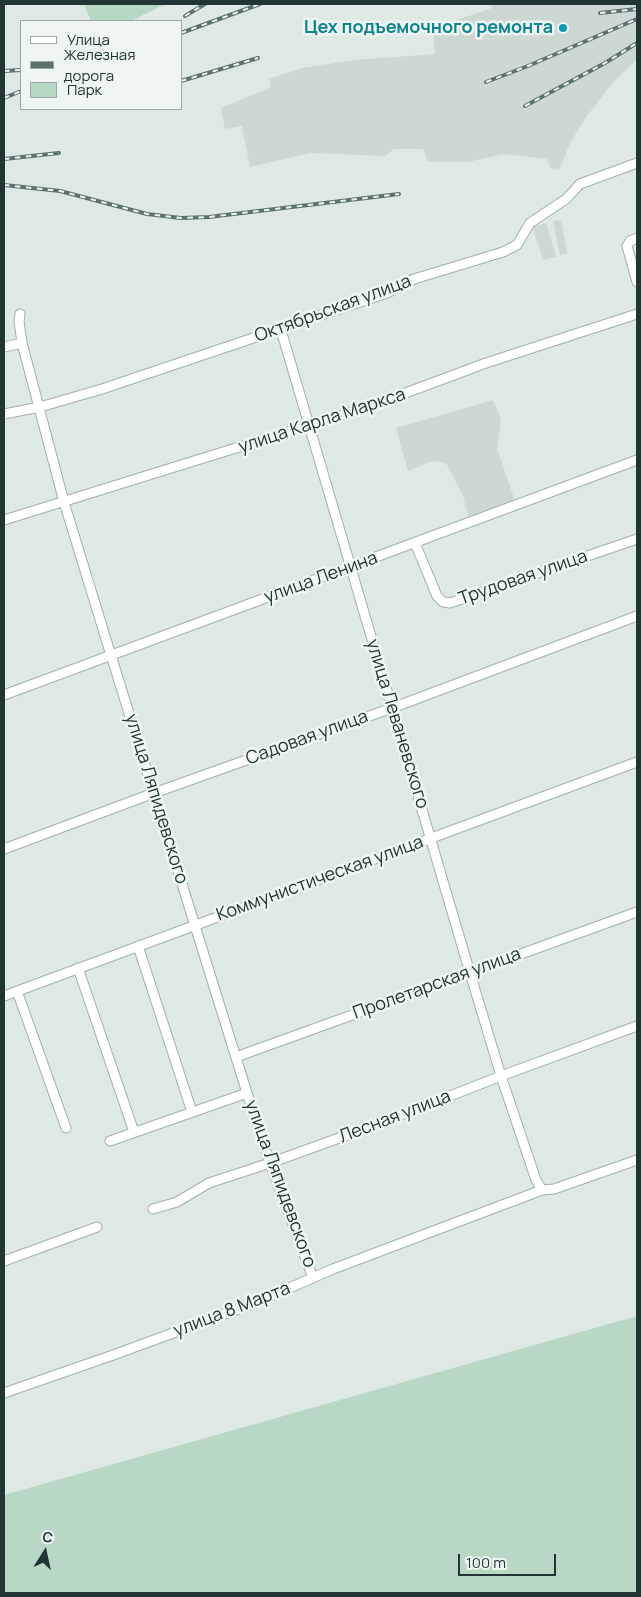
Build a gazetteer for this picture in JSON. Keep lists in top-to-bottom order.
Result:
{
  "streets": {
    "street": [
      "Октябрьская улица",
      "улица Карла Маркса",
      "улица Ленина",
      "Трудовая улица",
      "улица Леваневского",
      "Садовая улица",
      "улица Ляпидевского",
      "Коммунистическая улица",
      "Пролетарская улица",
      "Лесная улица",
      "улица 8 Марта"
    ]
  },
  "crossings": [
    ["Октябрьская улица", "улица Леваневского"],
    ["Октябрьская улица", "улица Ляпидевского"],
    ["улица Карла Маркса", "улица Леваневского"],
    ["улица Карла Маркса", "улица Ляпидевского"],
    ["улица Ленина", "Трудовая улица"],
    ["улица Ленина", "улица Леваневского"],
    ["улица Ленина", "улица Ляпидевского"],
    ["улица Леваневского", "Садовая улица"],
    ["улица Леваневского", "Коммунистическая улица"],
    ["улица Леваневского", "Пролетарская улица"],
    ["улица Леваневского", "Лесная улица"],
    ["улица Леваневского", "улица 8 Марта"],
    ["Садовая улица", "улица Ляпидевского"],
    ["улица Ляпидевского", "Коммунистическая улица"],
    ["улица Ляпидевского", "Пролетарская улица"],
    ["улица Ляпидевского", "Лесная улица"],
    ["улица Ляпидевского", "улица 8 Марта"]
  ],
  "places": ["Цех подъемочного ремонта"],
  "legend": ["Улица", "Железная дорога", "Парк"],
  "scale_bar": "100 m",
  "north": "top"
}
